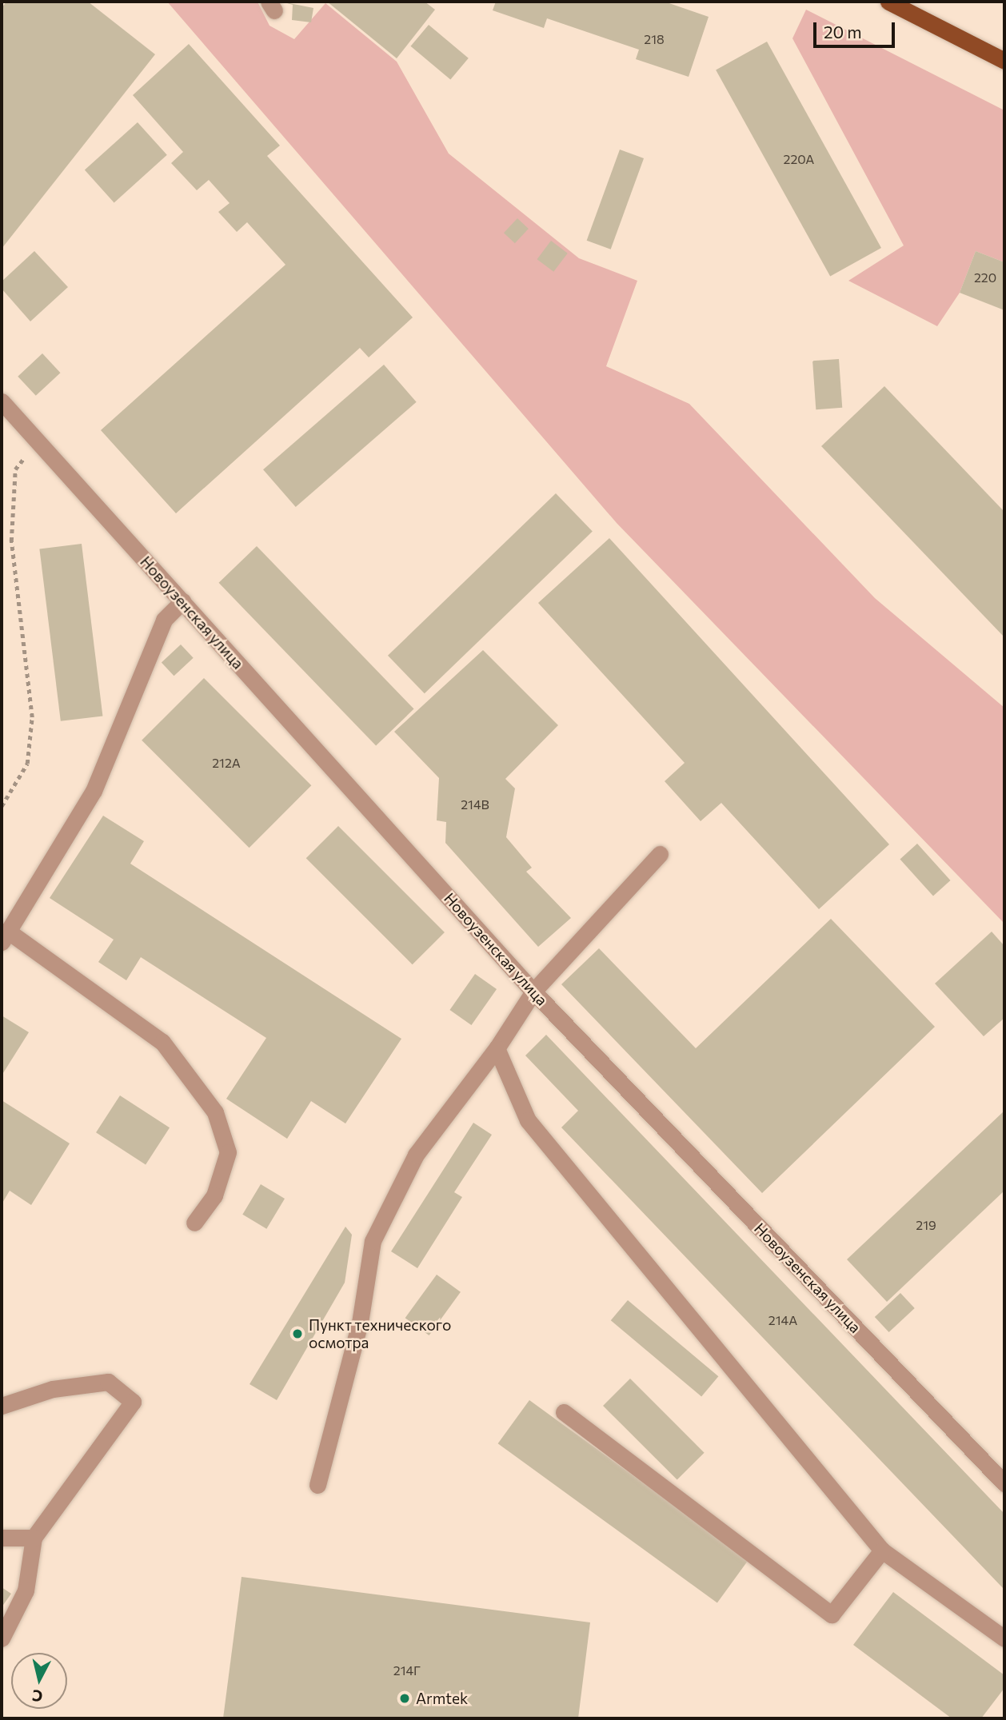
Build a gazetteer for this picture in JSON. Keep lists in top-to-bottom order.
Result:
{
  "streets": {
    "street": ["Новоузенская улица"]
  },
  "places": ["Пункт технического осмотра", "Armtek"],
  "house_numbers": [
    "218",
    "220А",
    "220",
    "212А",
    "214В",
    "219",
    "214А",
    "214Г"
  ],
  "scale_bar": "20 m",
  "north": "bottom"
}
